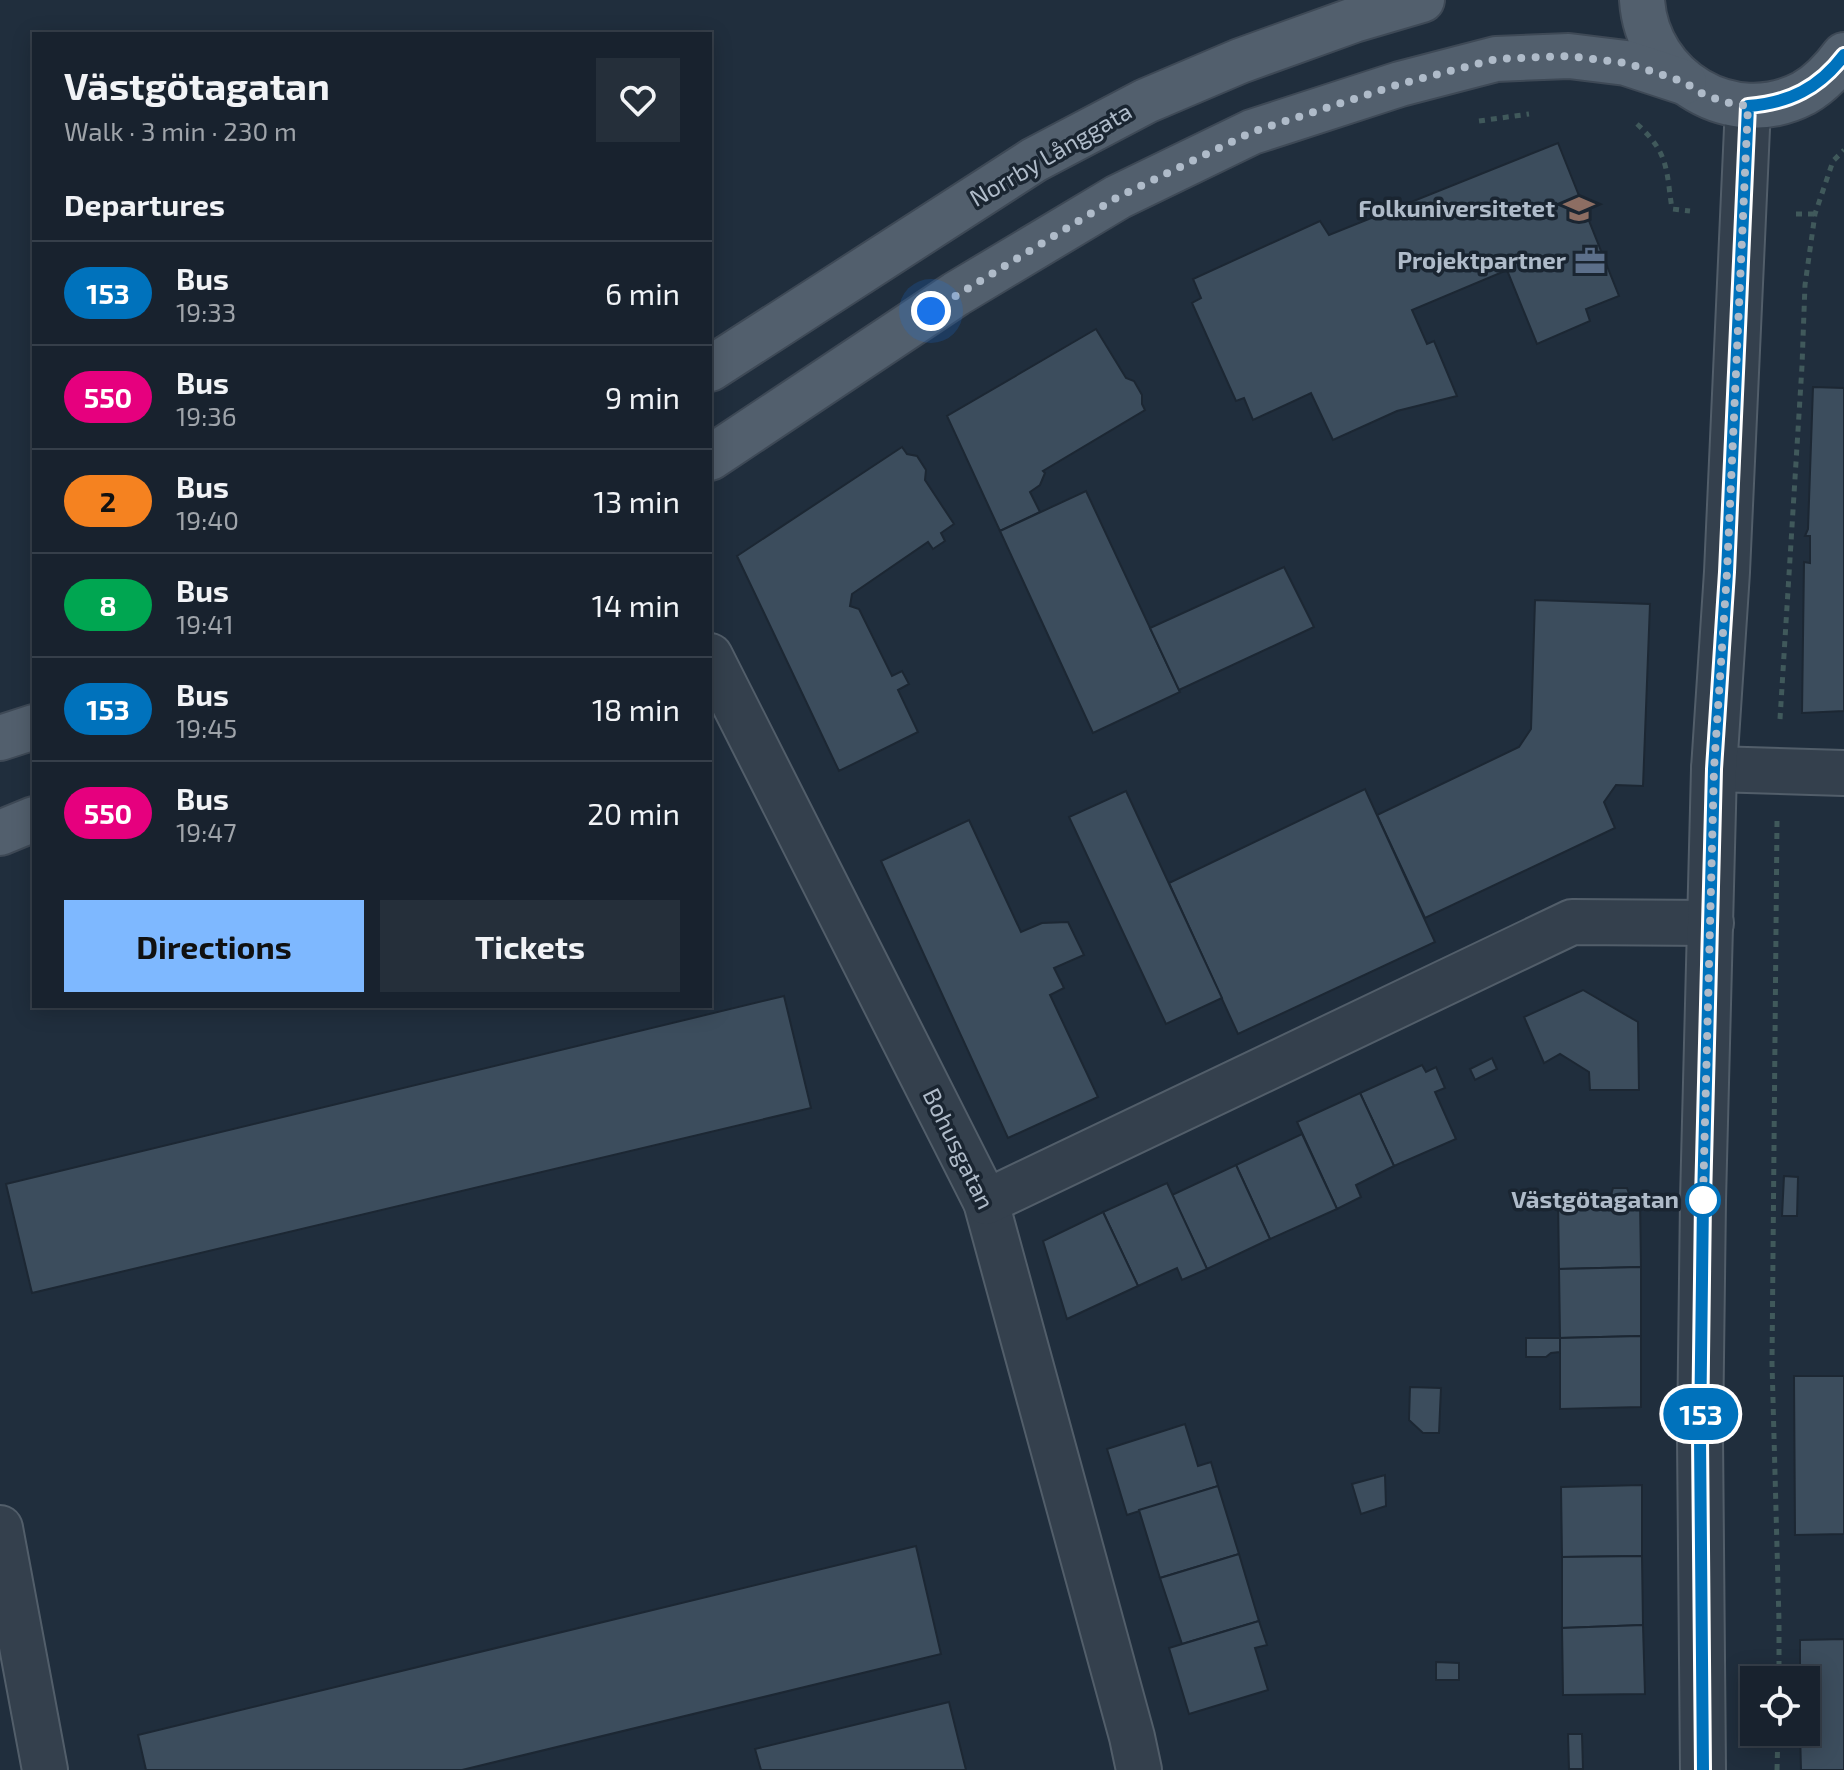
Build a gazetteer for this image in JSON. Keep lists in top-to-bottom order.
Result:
{
  "streets": {
    "main road": ["Norrby Långgata"],
    "street": ["Bohusgatan"]
  },
  "places": {
    "school or university": ["Folkuniversitetet"],
    "office": ["Projektpartner"],
    "other": ["Västgötagatan"]
  },
  "lines": ["bus line 153"],
  "page": {
    "on_map": "153",
    "heading": [
      ["Västgötagatan", "Walk · 3 min · 230 m"],
      "Departures"
    ],
    "list": [
      {
        "mark": "153",
        "name": "Bus",
        "note": "19:33",
        "value": "6 min"
      },
      {
        "mark": "550",
        "name": "Bus",
        "note": "19:36",
        "value": "9 min"
      },
      {
        "mark": "2",
        "name": "Bus",
        "note": "19:40",
        "value": "13 min"
      },
      {
        "mark": "8",
        "name": "Bus",
        "note": "19:41",
        "value": "14 min"
      },
      {
        "mark": "153",
        "name": "Bus",
        "note": "19:45",
        "value": "18 min"
      },
      {
        "mark": "550",
        "name": "Bus",
        "note": "19:47",
        "value": "20 min"
      }
    ],
    "buttons": ["Directions", "Tickets"]
  }
}
